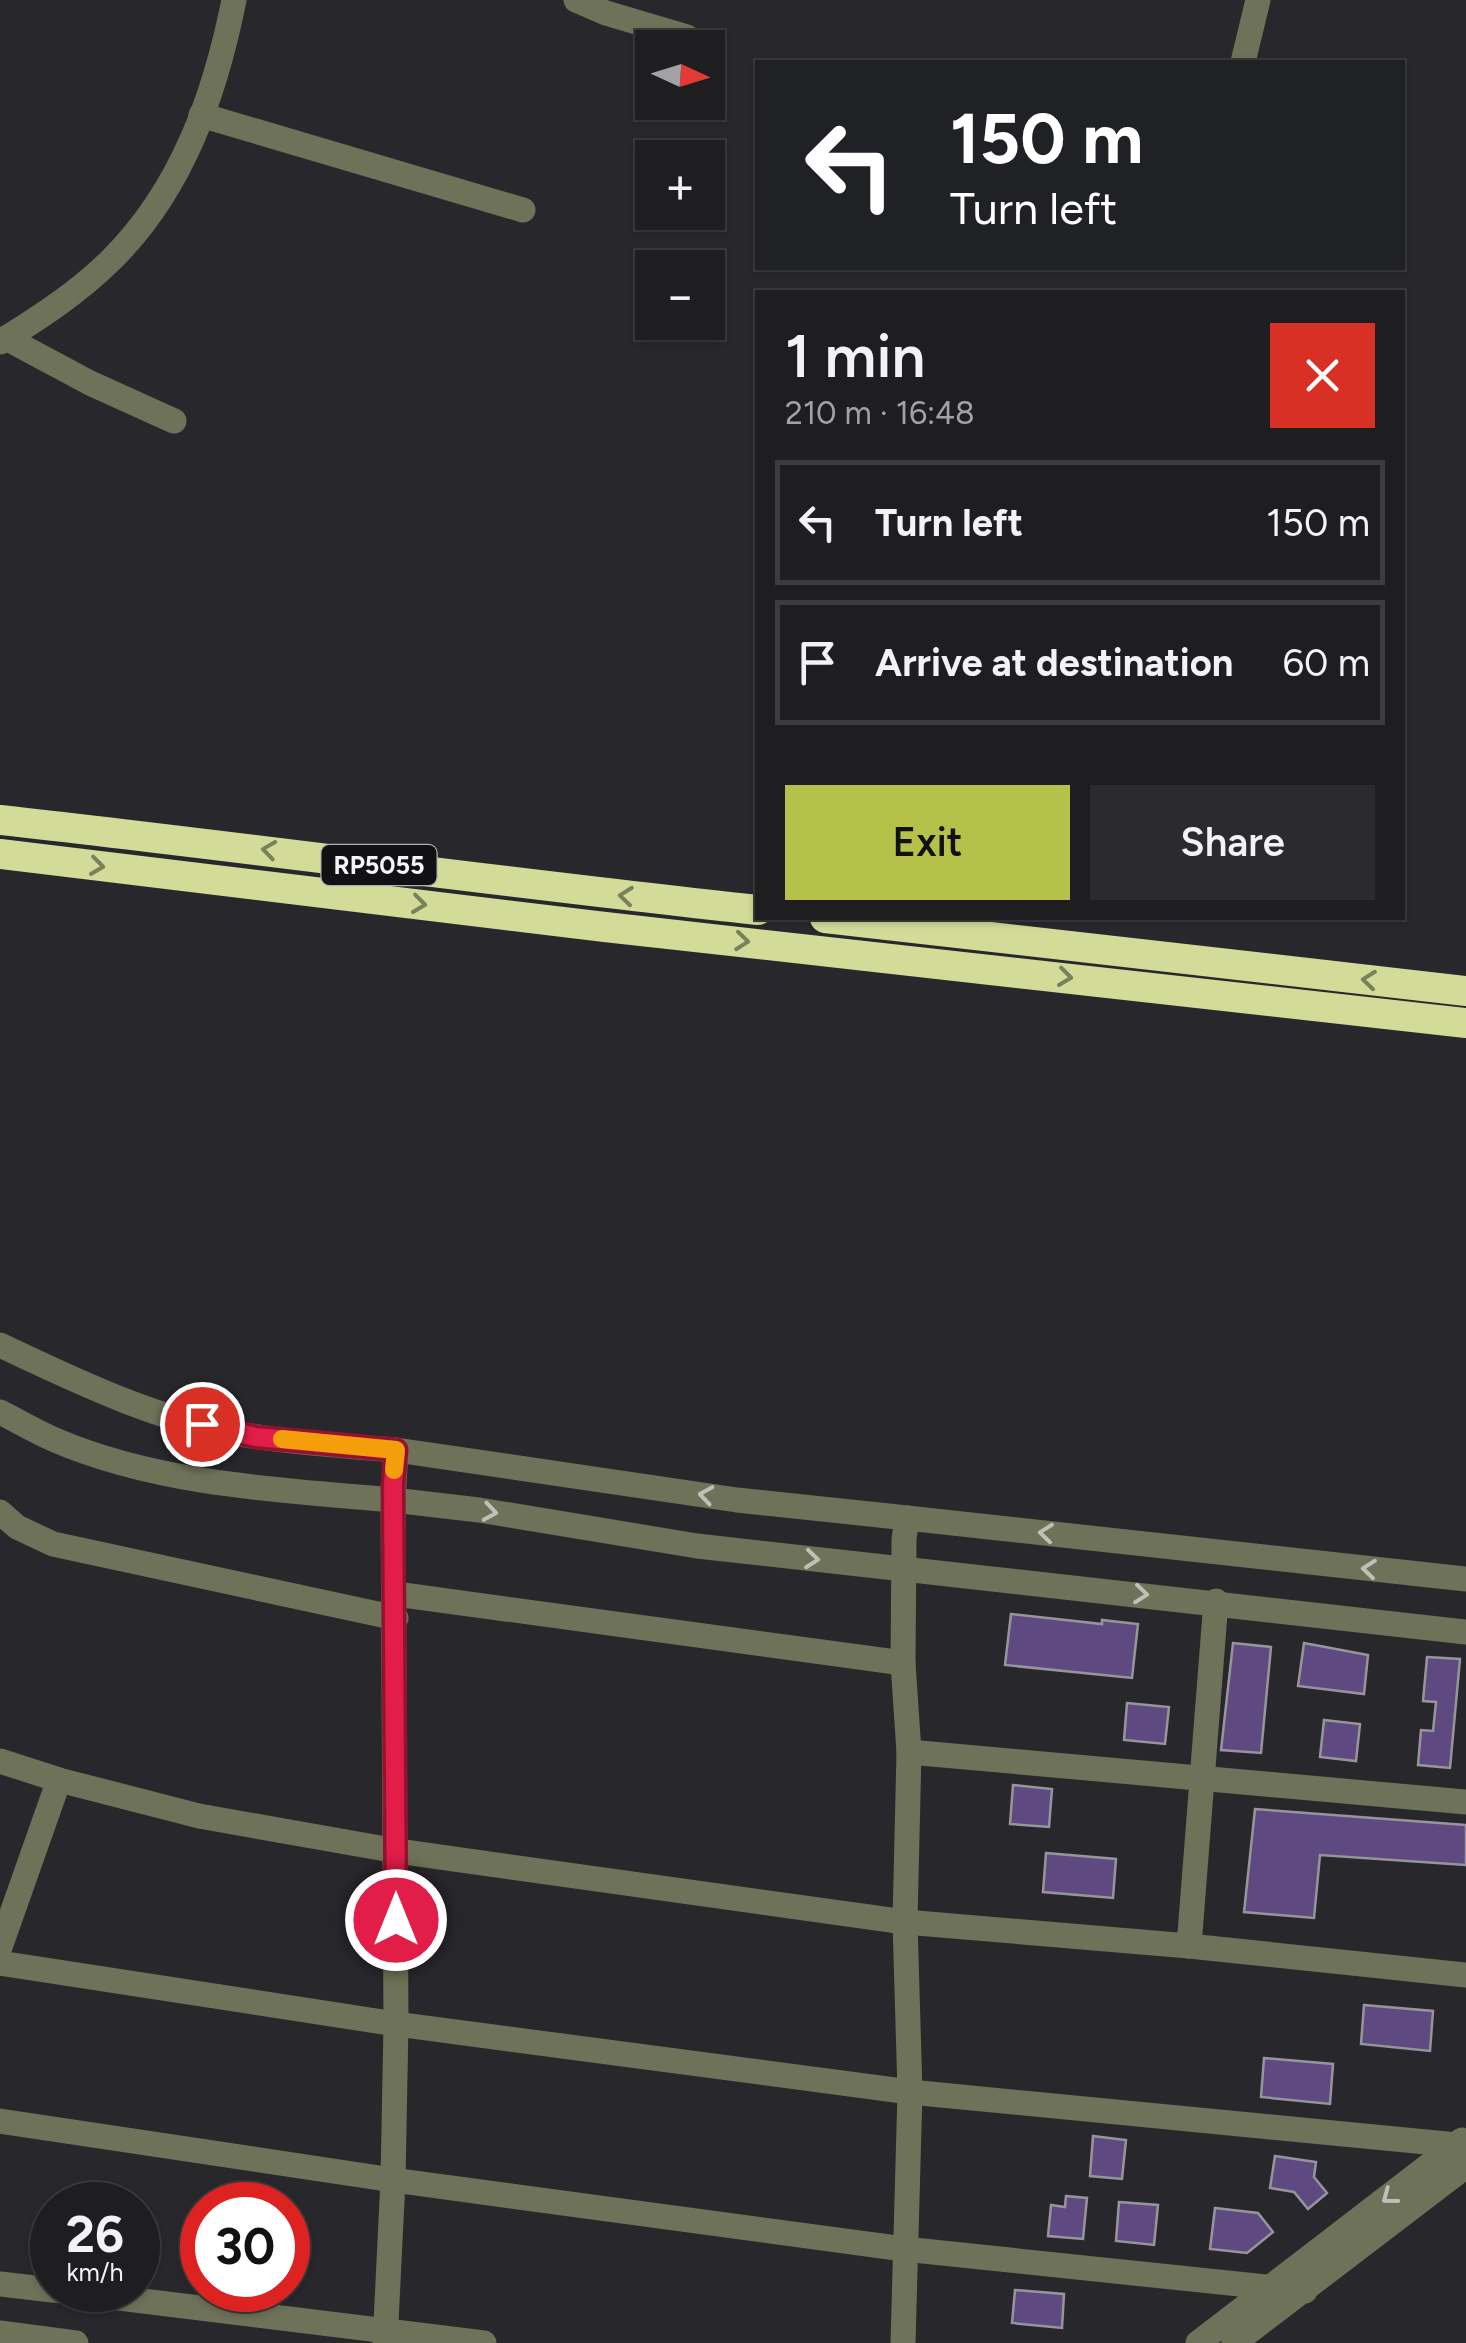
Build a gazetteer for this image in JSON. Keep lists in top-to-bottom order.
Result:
{
  "streets": {
    "highway": ["RP5055"]
  },
  "north": "right",
  "page": {
    "map_buttons": ["+", "−"],
    "turn": ["150 m", "Turn left"],
    "heading": ["1 min", "210 m · 16:48"],
    "list": [
      {
        "name": "Turn left",
        "value": "150 m"
      },
      {
        "name": "Arrive at destination",
        "value": "60 m"
      }
    ],
    "buttons": ["Exit", "Share"],
    "speed": "26 km/h",
    "limit": "30"
  }
}
